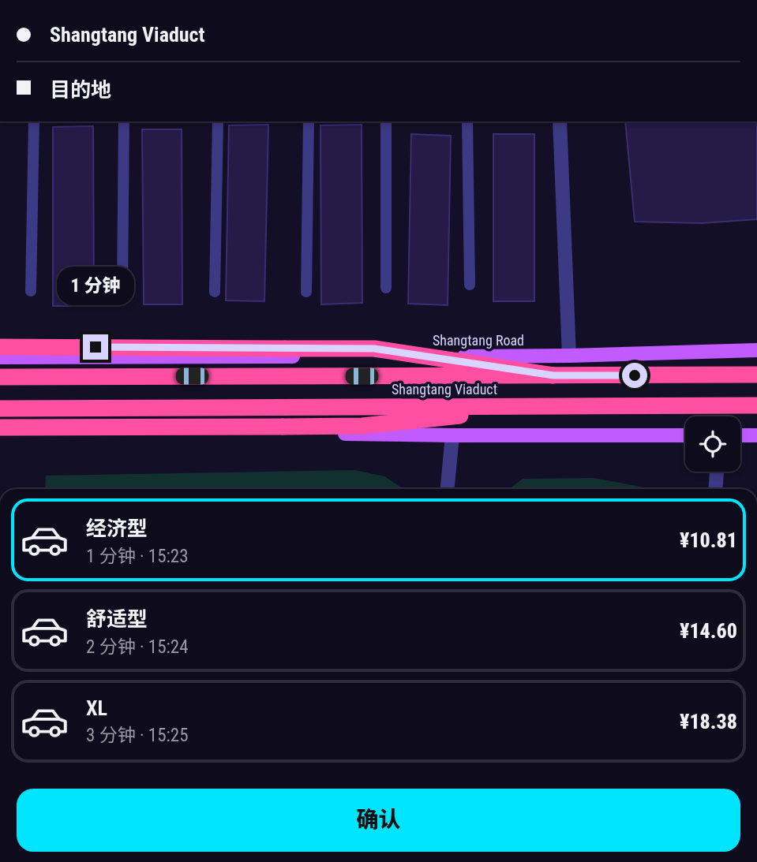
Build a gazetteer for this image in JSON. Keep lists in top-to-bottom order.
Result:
{
  "streets": {
    "highway": ["Shangtang Viaduct"],
    "main road": ["Shangtang Road"]
  },
  "page": {
    "banner": ["Shangtang Viaduct", "目的地"],
    "bubble": "1 分钟",
    "list": [
      {
        "name": "经济型",
        "note": "1 分钟 · 15:23",
        "value": "¥10.81"
      },
      {
        "name": "舒适型",
        "note": "2 分钟 · 15:24",
        "value": "¥14.60"
      },
      {
        "name": "XL",
        "note": "3 分钟 · 15:25",
        "value": "¥18.38"
      }
    ],
    "buttons": "确认"
  }
}
